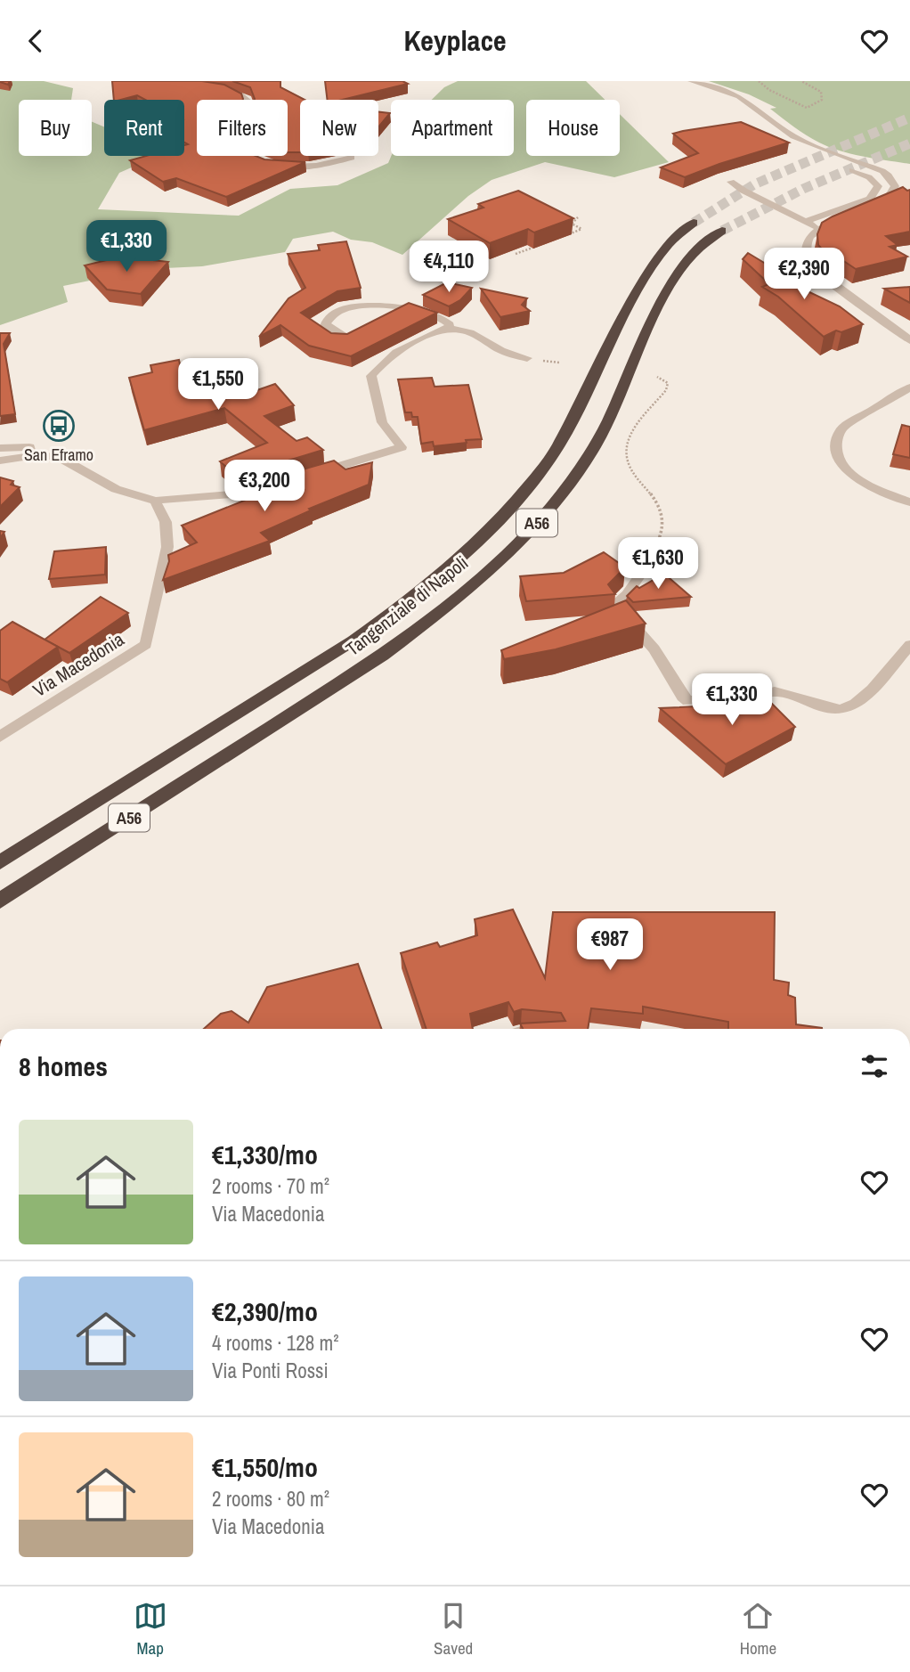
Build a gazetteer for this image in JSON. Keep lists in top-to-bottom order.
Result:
{
  "streets": {
    "highway": ["A56", "Tangenziale di Napoli"],
    "street": ["Via Macedonia"]
  },
  "places": {
    "bus stop": ["San Eframo"]
  },
  "page": {
    "header": "Keyplace",
    "chip": [
      "Buy",
      "Rent",
      "Filters",
      "New",
      "Apartment",
      "House"
    ],
    "price": [
      "€1,330",
      "€4,110",
      "€2,390",
      "€1,550",
      "€3,200",
      "€1,630",
      "€1,330",
      "€987"
    ],
    "heading": "8 homes",
    "list": [
      {
        "name": "€1,330/mo",
        "note": "2 rooms · 70 m² · Via Macedonia"
      },
      {
        "name": "€2,390/mo",
        "note": "4 rooms · 128 m² · Via Ponti Rossi"
      },
      {
        "name": "€1,550/mo",
        "note": "2 rooms · 80 m² · Via Macedonia"
      }
    ],
    "tabs": ["Map", "Saved", "Home"]
  }
}
